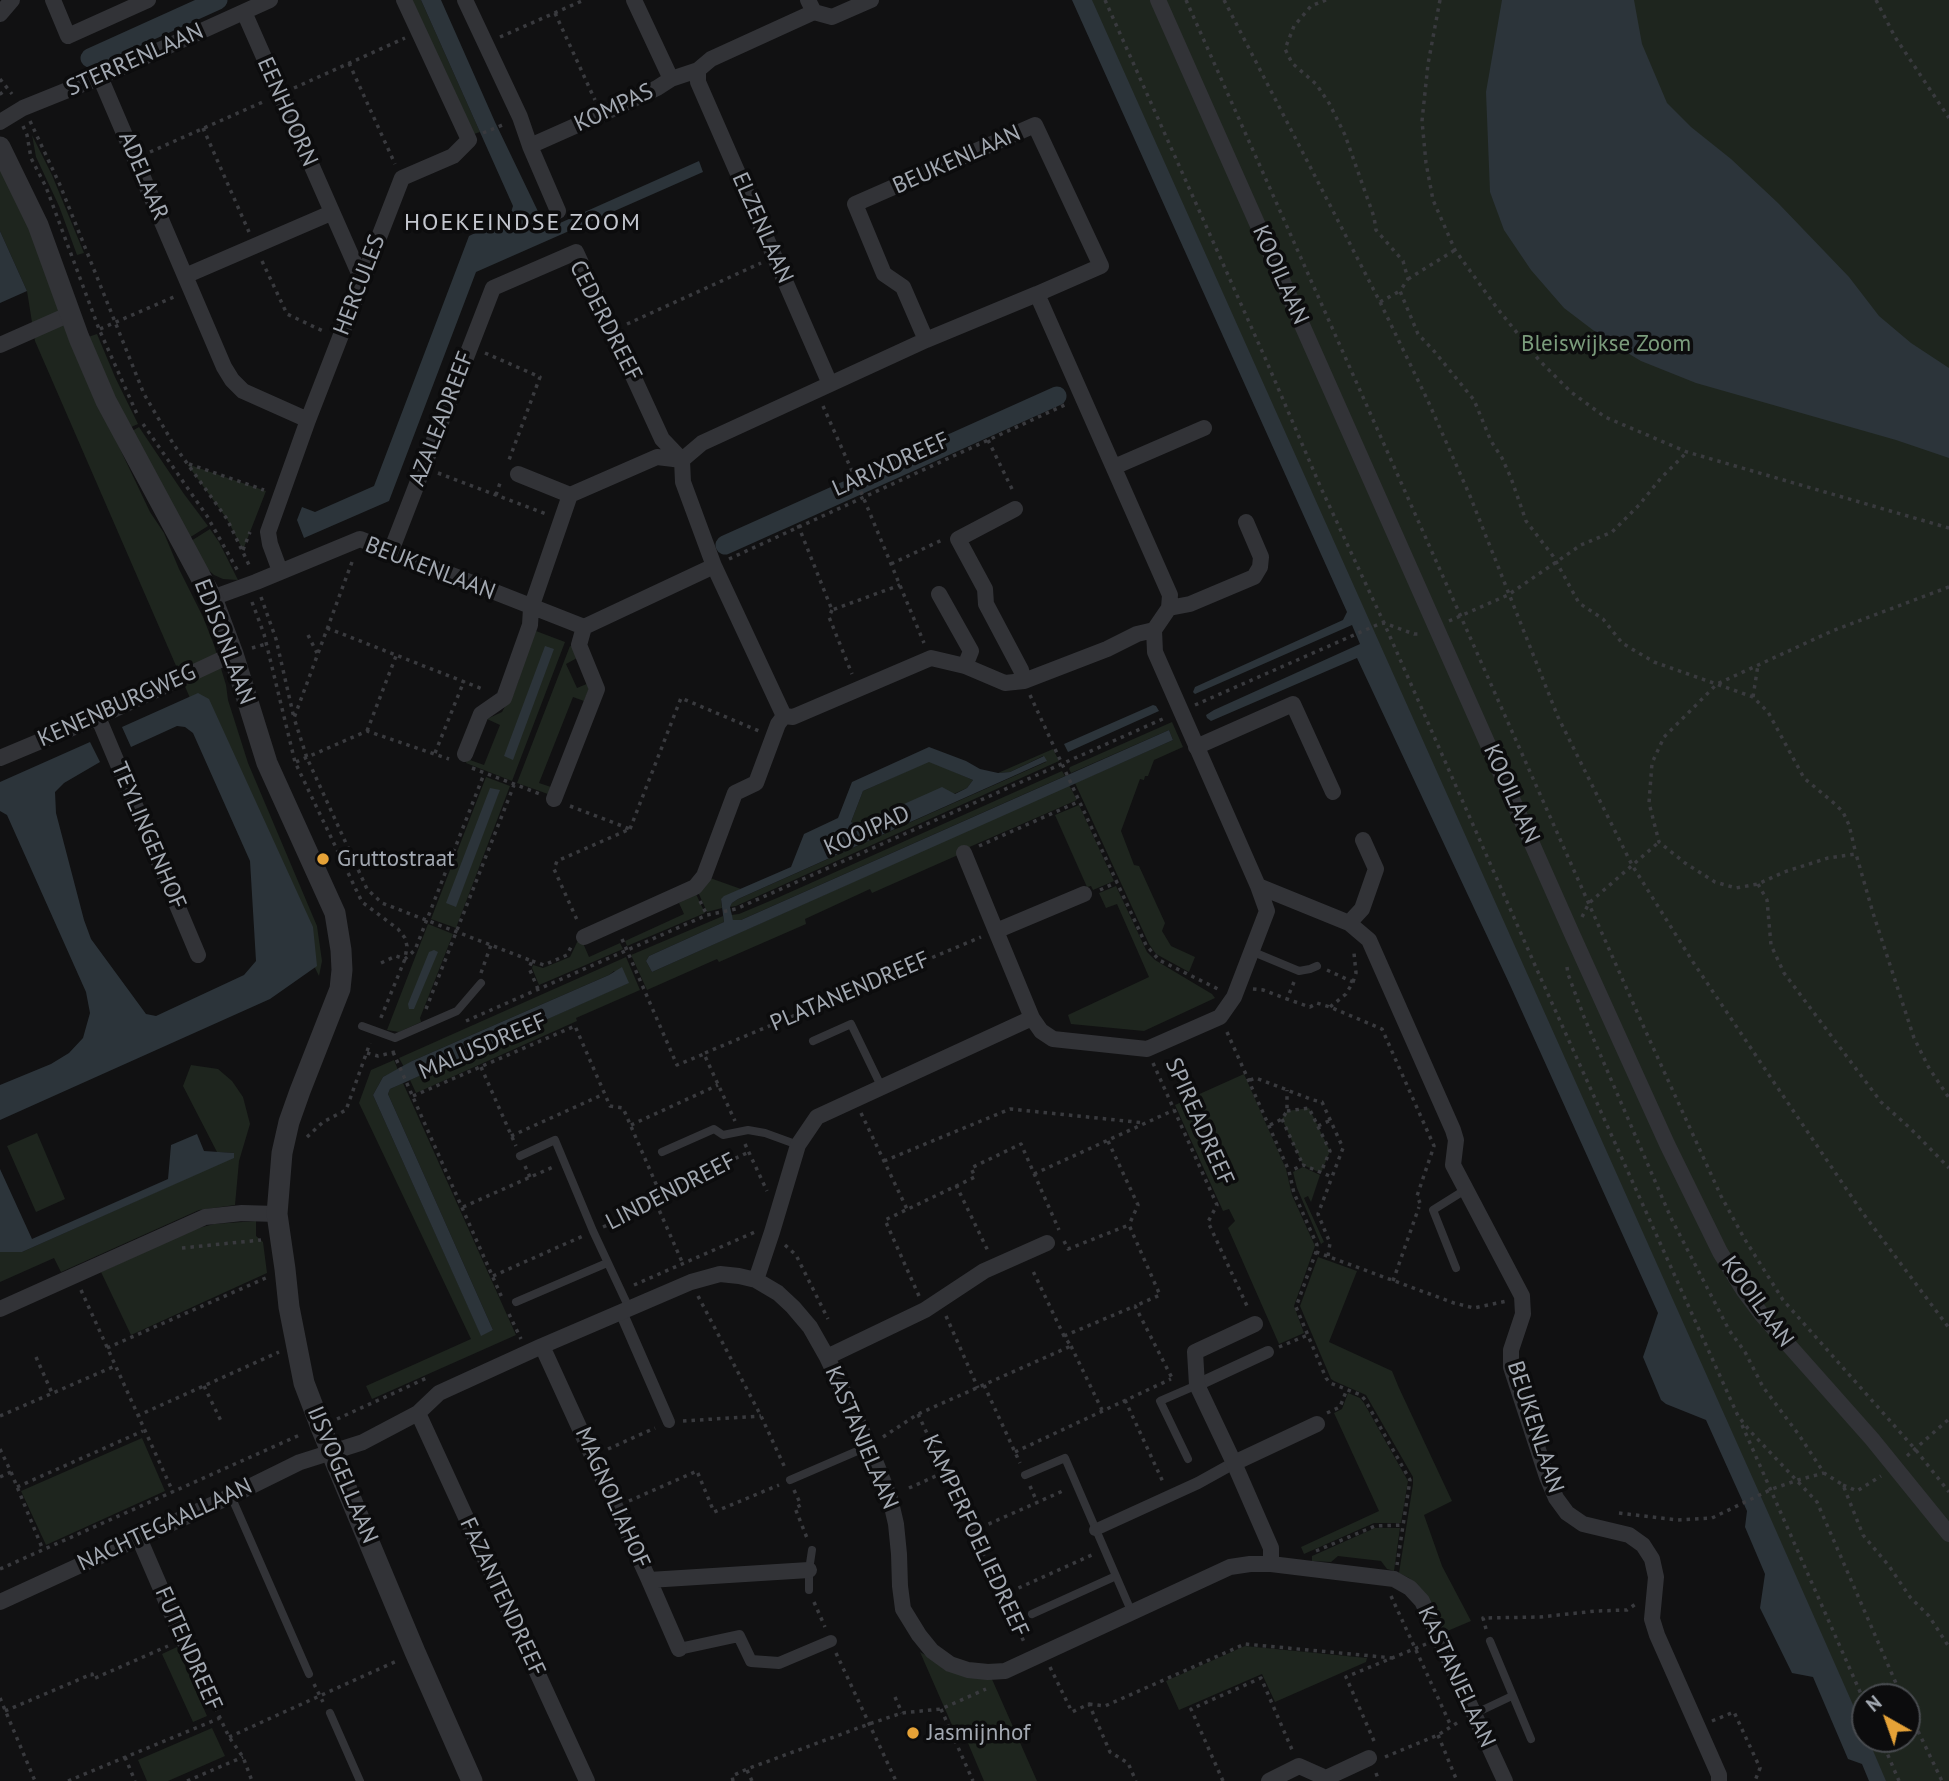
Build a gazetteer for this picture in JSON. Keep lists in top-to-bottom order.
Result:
{
  "streets": {
    "street": [
      "STERRENLAAN",
      "KOMPAS",
      "EENHOORN",
      "BEUKENLAAN",
      "ADELAAR",
      "ELZENLAAN",
      "KOOILAAN",
      "HERCULES",
      "CEDERDREEF",
      "AZALEADREEF",
      "EDISONLAAN",
      "KENENBURGWEG",
      "TEYLINGENHOF",
      "KASTANJELAAN",
      "IJSVOGELLAAN",
      "MAGNOLIAHOF",
      "NACHTEGAALLAAN",
      "FAZANTENDREEF",
      "FUTENDREEF"
    ],
    "lane": ["PLATANENDREEF", "LINDENDREEF", "KAMPERFOELIEDREEF"],
    "path": [
      "LARIXDREEF",
      "KOOIPAD",
      "MALUSDREEF",
      "SPIREADREEF"
    ]
  },
  "crossings": [
    ["STERRENLAAN", "EENHOORN"],
    ["STERRENLAAN", "ADELAAR"],
    ["KOMPAS", "ELZENLAAN"],
    ["EENHOORN", "HERCULES"],
    ["BEUKENLAAN", "ELZENLAAN"],
    ["BEUKENLAAN", "HERCULES"],
    ["BEUKENLAAN", "CEDERDREEF"],
    ["BEUKENLAAN", "AZALEADREEF"],
    ["BEUKENLAAN", "EDISONLAAN"],
    ["ADELAAR", "HERCULES"],
    ["CEDERDREEF", "AZALEADREEF"],
    ["EDISONLAAN", "KENENBURGWEG"],
    ["EDISONLAAN", "IJSVOGELLAAN"],
    ["KENENBURGWEG", "TEYLINGENHOF"],
    ["KOOIPAD", "PLATANENDREEF"],
    ["MALUSDREEF", "LINDENDREEF"],
    ["LINDENDREEF", "KASTANJELAAN"],
    ["KASTANJELAAN", "IJSVOGELLAAN"],
    ["KASTANJELAAN", "MAGNOLIAHOF"],
    ["KASTANJELAAN", "NACHTEGAALLAAN"],
    ["KASTANJELAAN", "KAMPERFOELIEDREEF"],
    ["KASTANJELAAN", "FAZANTENDREEF"],
    ["IJSVOGELLAAN", "NACHTEGAALLAAN"],
    ["NACHTEGAALLAAN", "FUTENDREEF"]
  ],
  "districts": ["HOEKEINDSE ZOOM"],
  "parks": ["Bleiswijkse Zoom"],
  "places": ["Gruttostraat", "Jasmijnhof"],
  "north": "top left"
}
